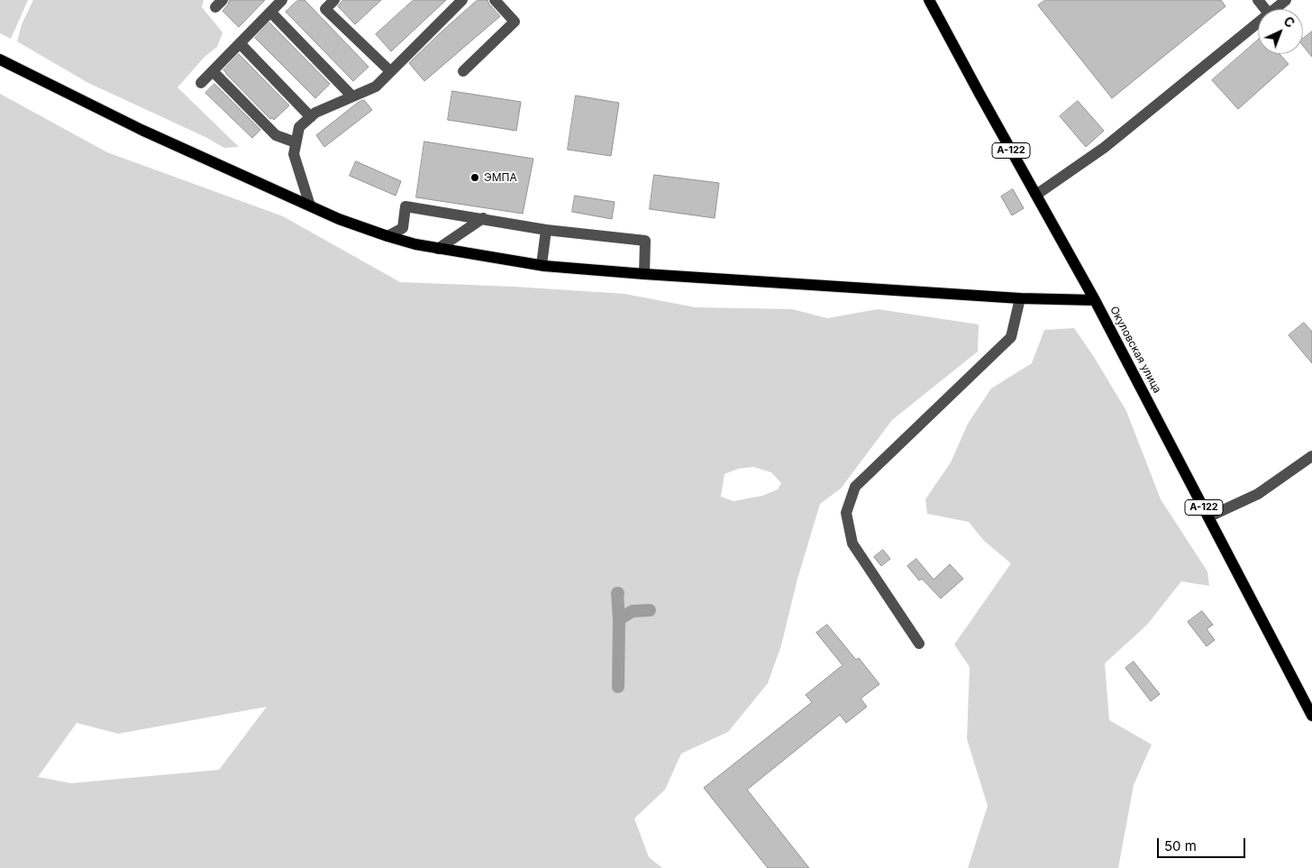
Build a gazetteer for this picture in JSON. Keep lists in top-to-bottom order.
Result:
{
  "streets": {
    "main road": ["А-122", "Окуловская улица"]
  },
  "places": ["ЭМПА"],
  "scale_bar": "50 m",
  "north": "top right"
}
